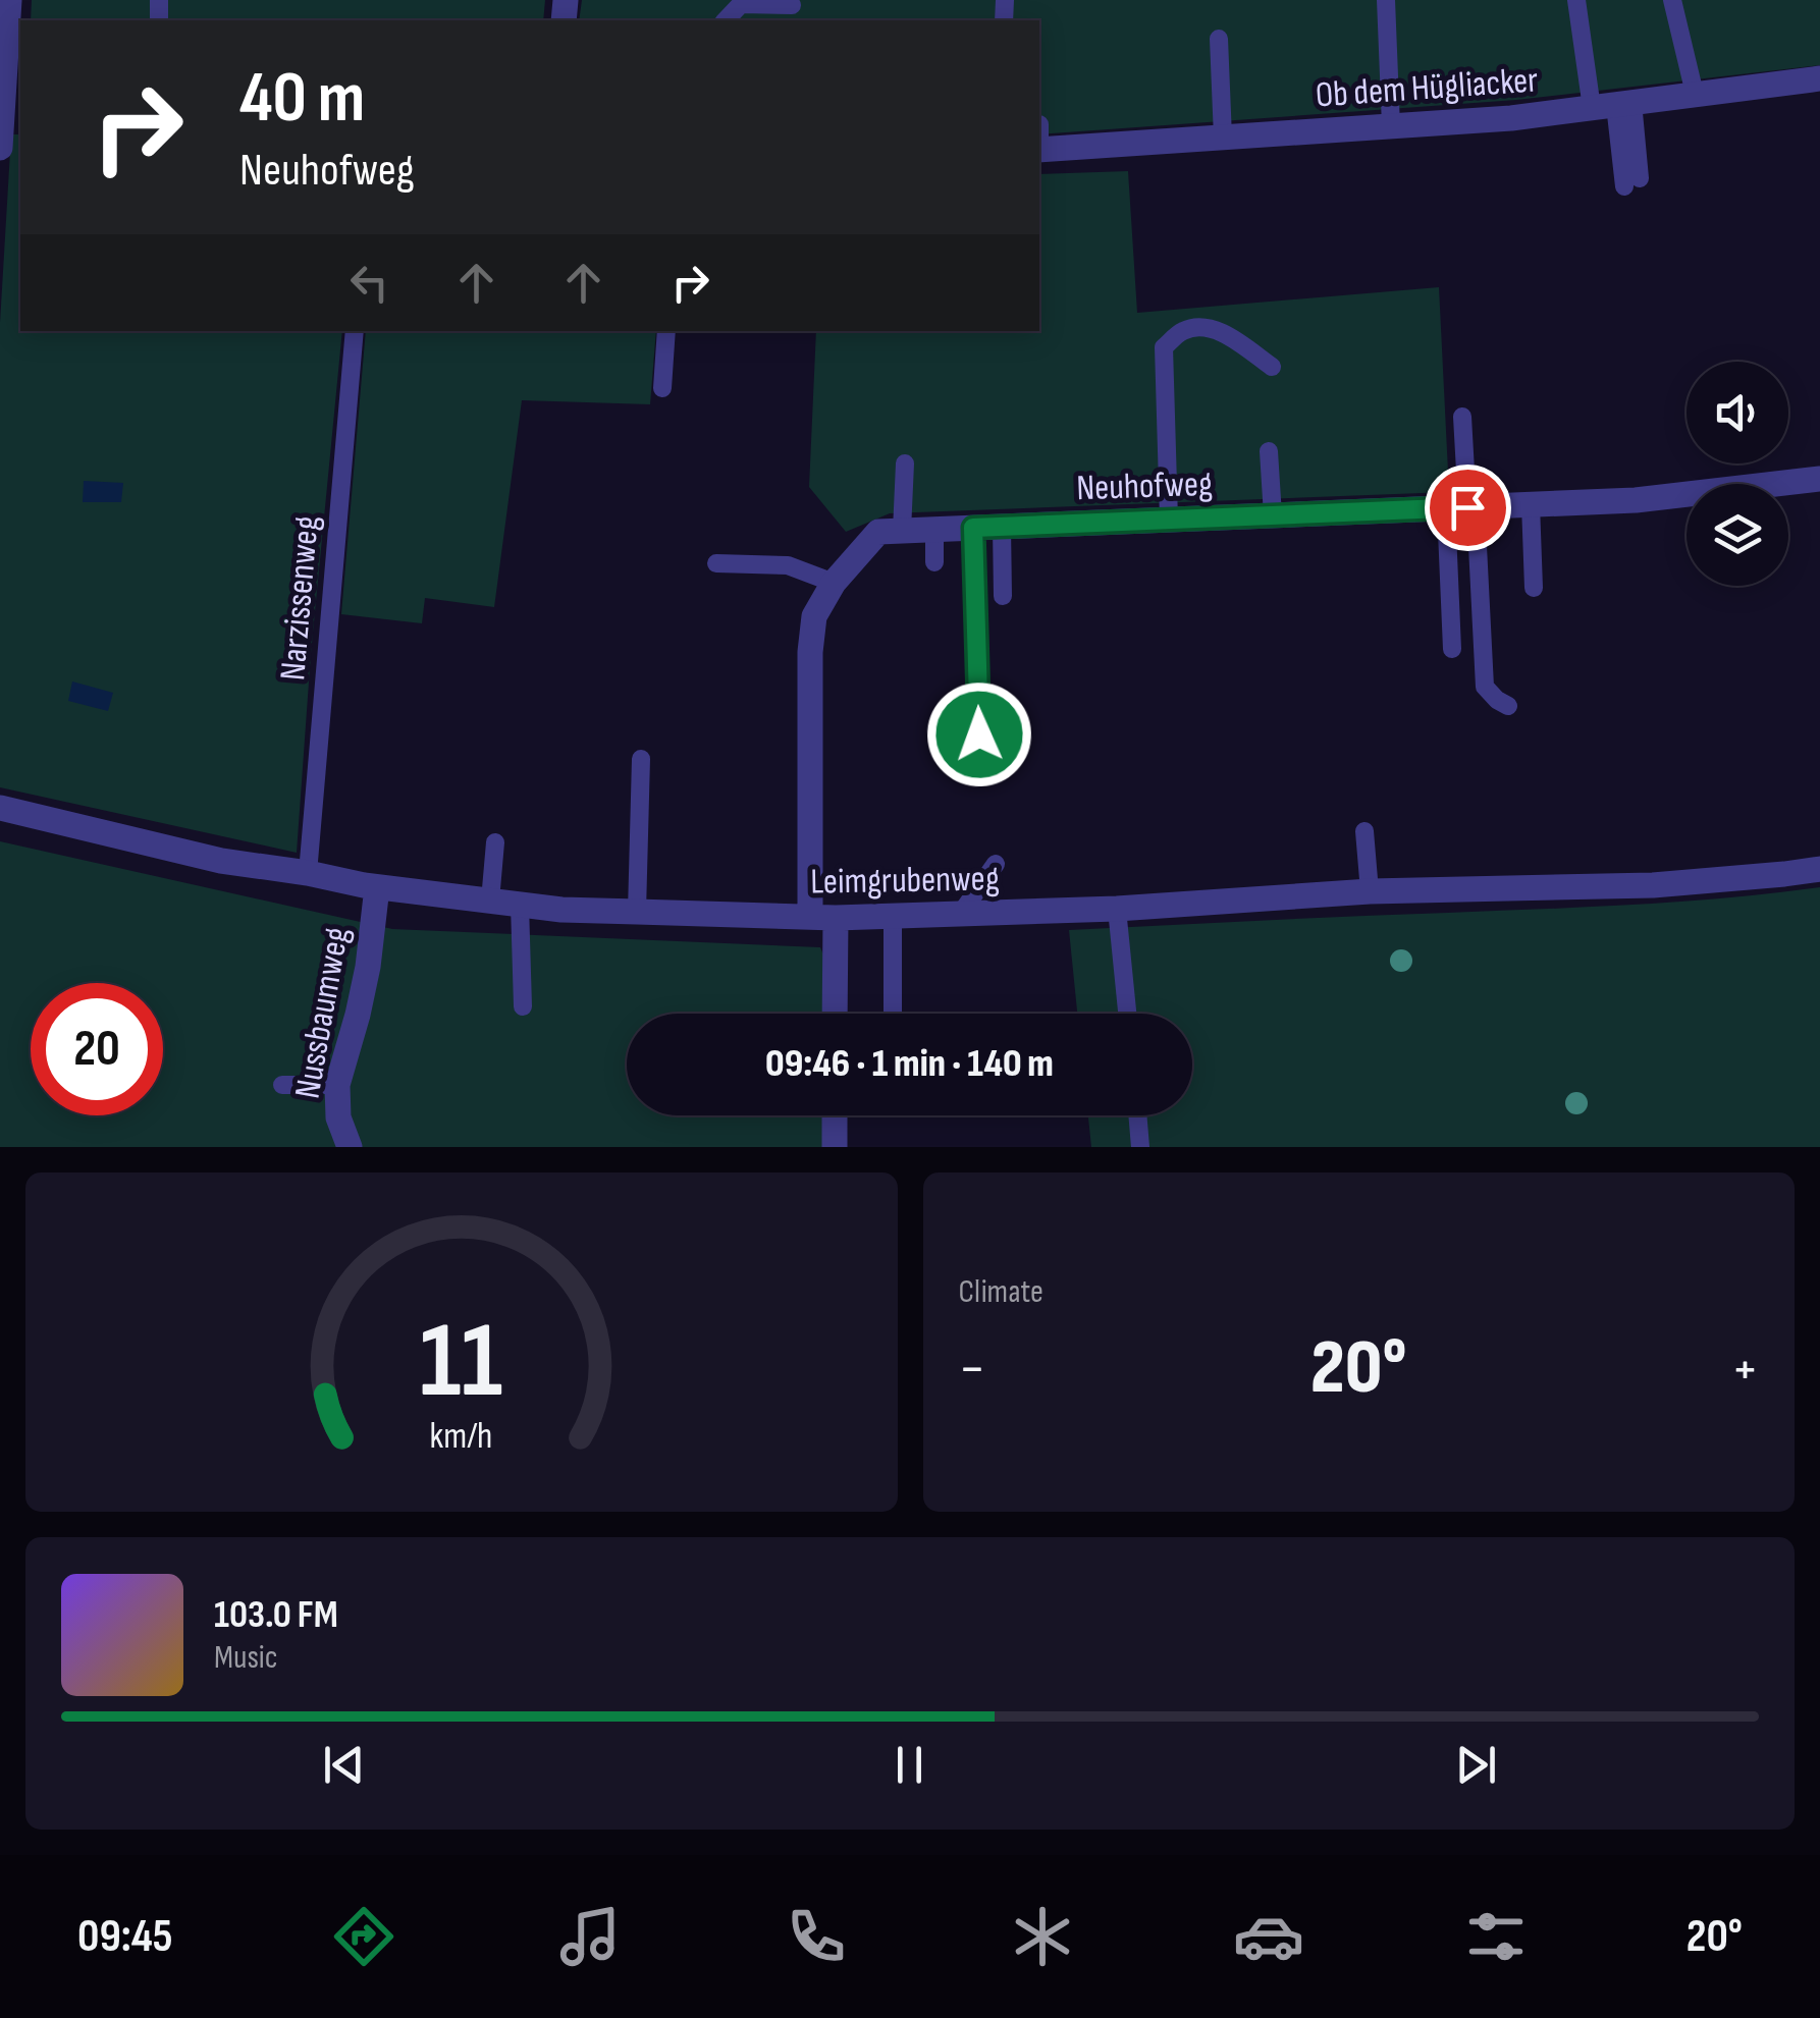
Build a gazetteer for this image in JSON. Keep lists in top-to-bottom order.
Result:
{
  "streets": {
    "street": [
      "Ob dem Hügliacker",
      "Neuhofweg",
      "Leimgrubenweg",
      "Nussbaumweg"
    ],
    "lane": ["Narzissenweg"]
  },
  "crossings": [
    ["Neuhofweg", "Leimgrubenweg"],
    ["Narzissenweg", "Leimgrubenweg"],
    ["Leimgrubenweg", "Nussbaumweg"]
  ],
  "page": {
    "turn": ["40 m", "Neuhofweg"],
    "limit": "20",
    "trip": "09:46 · 1 min · 140 m",
    "tile": "Climate",
    "heat": ["−", "20°", "+"],
    "song": ["103.0 FM", "Music"],
    "tabs": ["09:45", "20°"],
    "gauge": ["11", "km/h"]
  }
}
